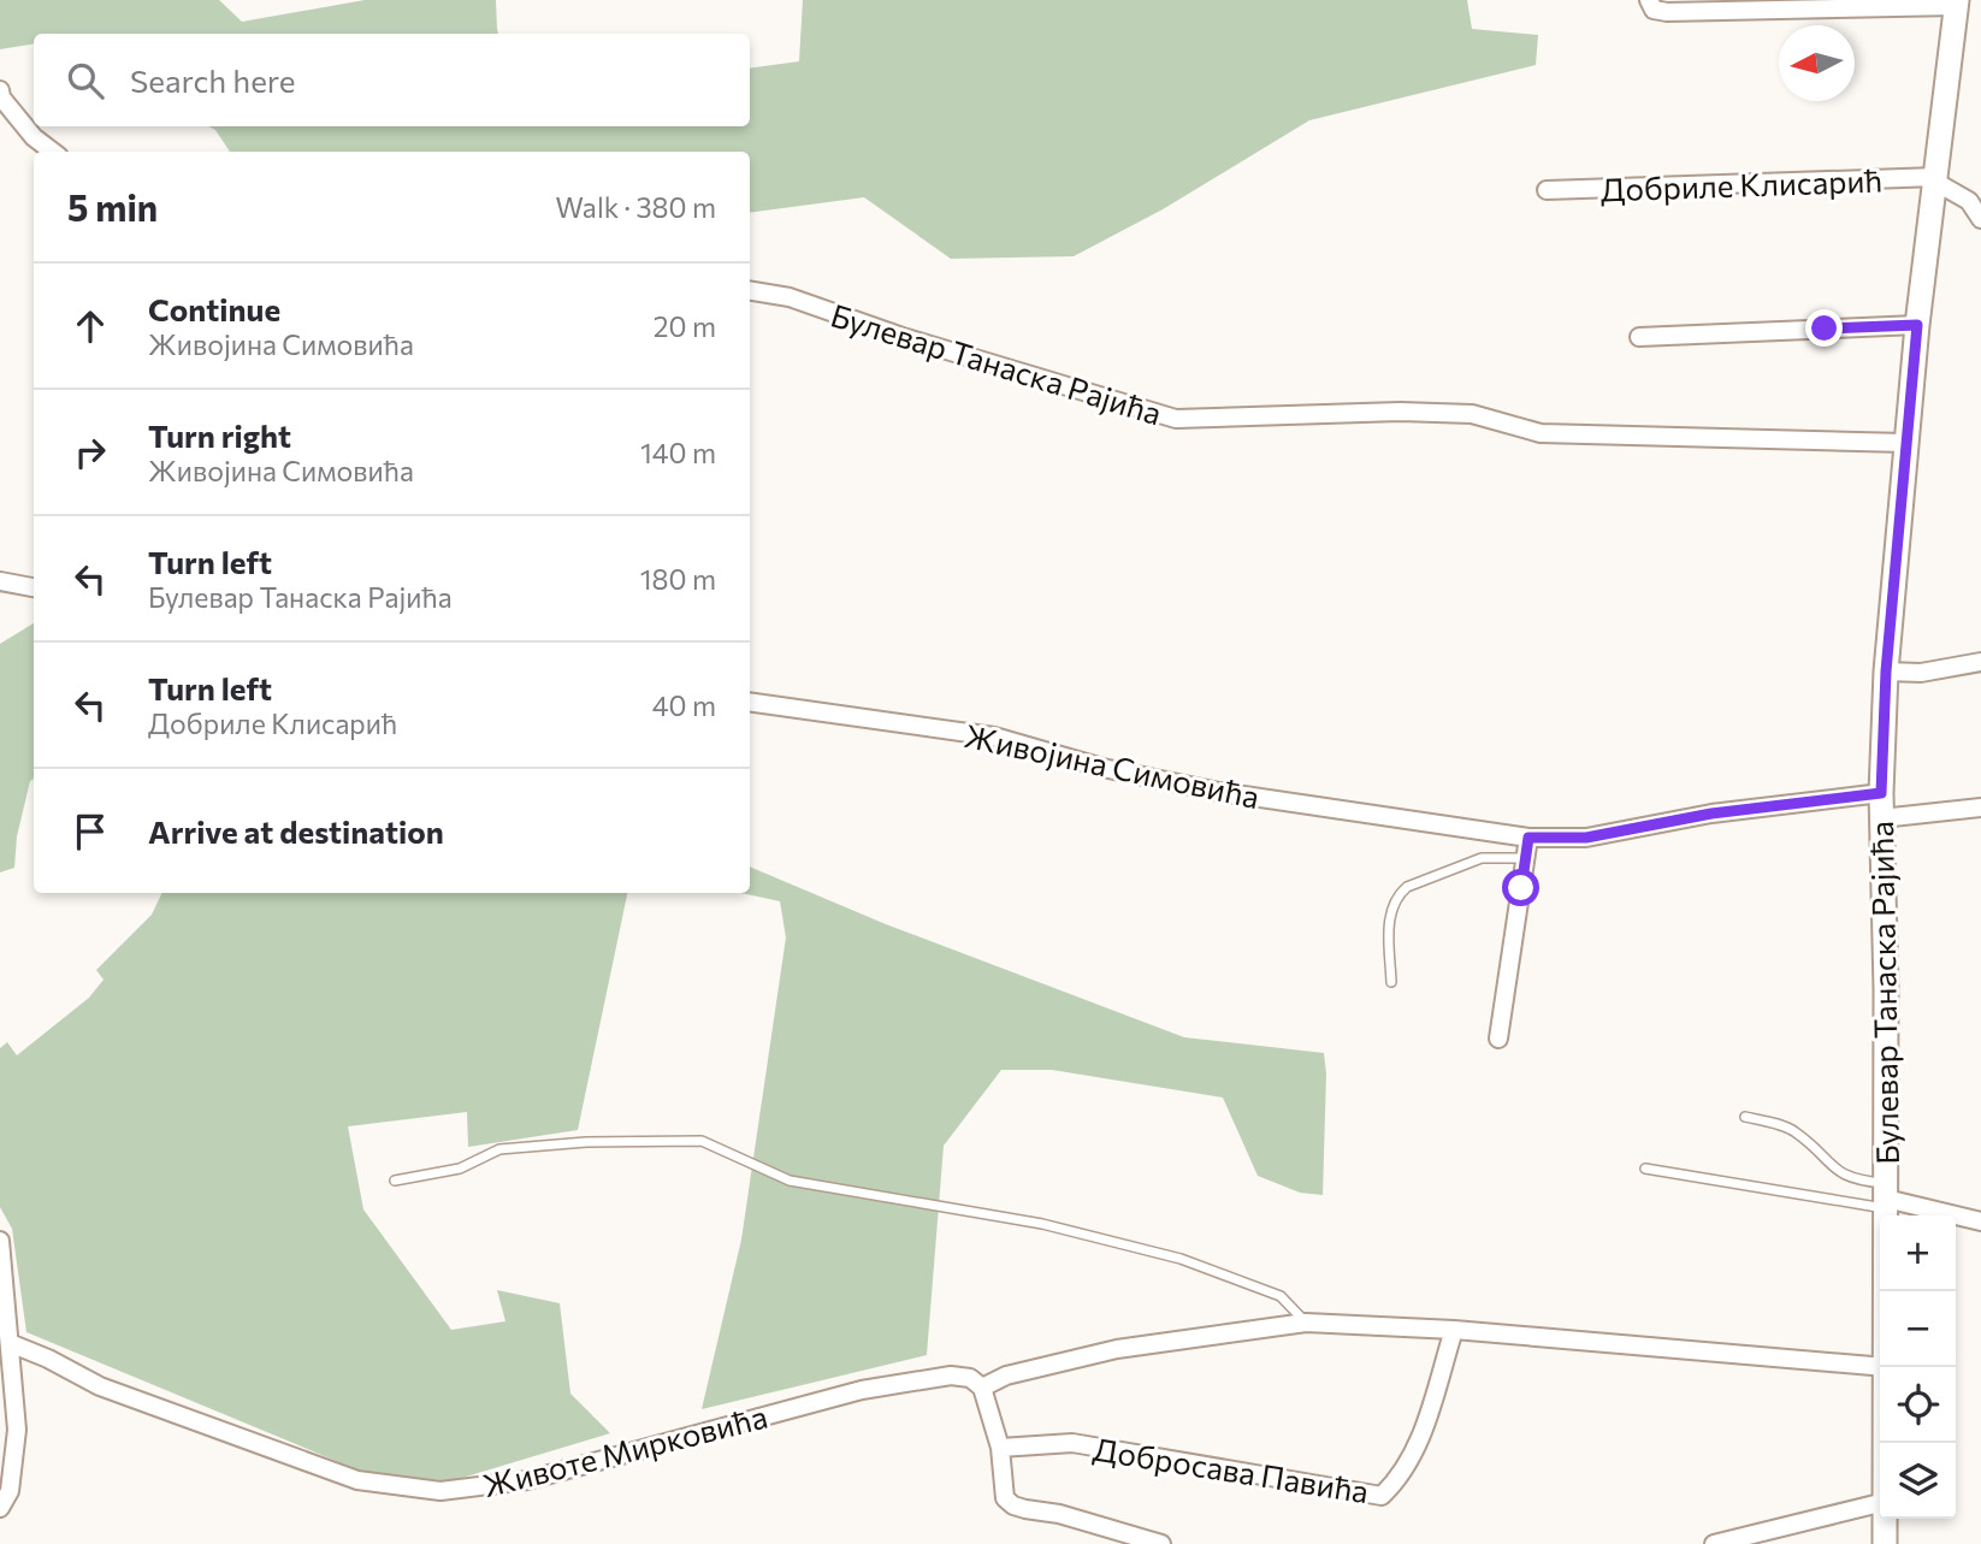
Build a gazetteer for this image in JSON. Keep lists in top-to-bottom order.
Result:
{
  "streets": {
    "main road": ["Булевар Танаска Рајића"],
    "street": [
      "Добриле Клисарић",
      "Живојина Симовића",
      "Животе Мирковића",
      "Добросава Павића"
    ]
  },
  "crossings": [
    ["Добриле Клисарић", "Булевар Танаска Рајића"],
    ["Булевар Танаска Рајића", "Живојина Симовића"]
  ],
  "north": "left",
  "page": {
    "search": "Search here",
    "heading": ["5 min", "Walk · 380 m"],
    "list": [
      ["Continue", "Живојина Симовића", "20 m"],
      ["Turn right", "Живојина Симовића", "140 m"],
      ["Turn left", "Булевар Танаска Рајића", "180 m"],
      ["Turn left", "Добриле Клисарић", "40 m"],
      "Arrive at destination"
    ],
    "map_buttons": ["+", "−"]
  }
}
